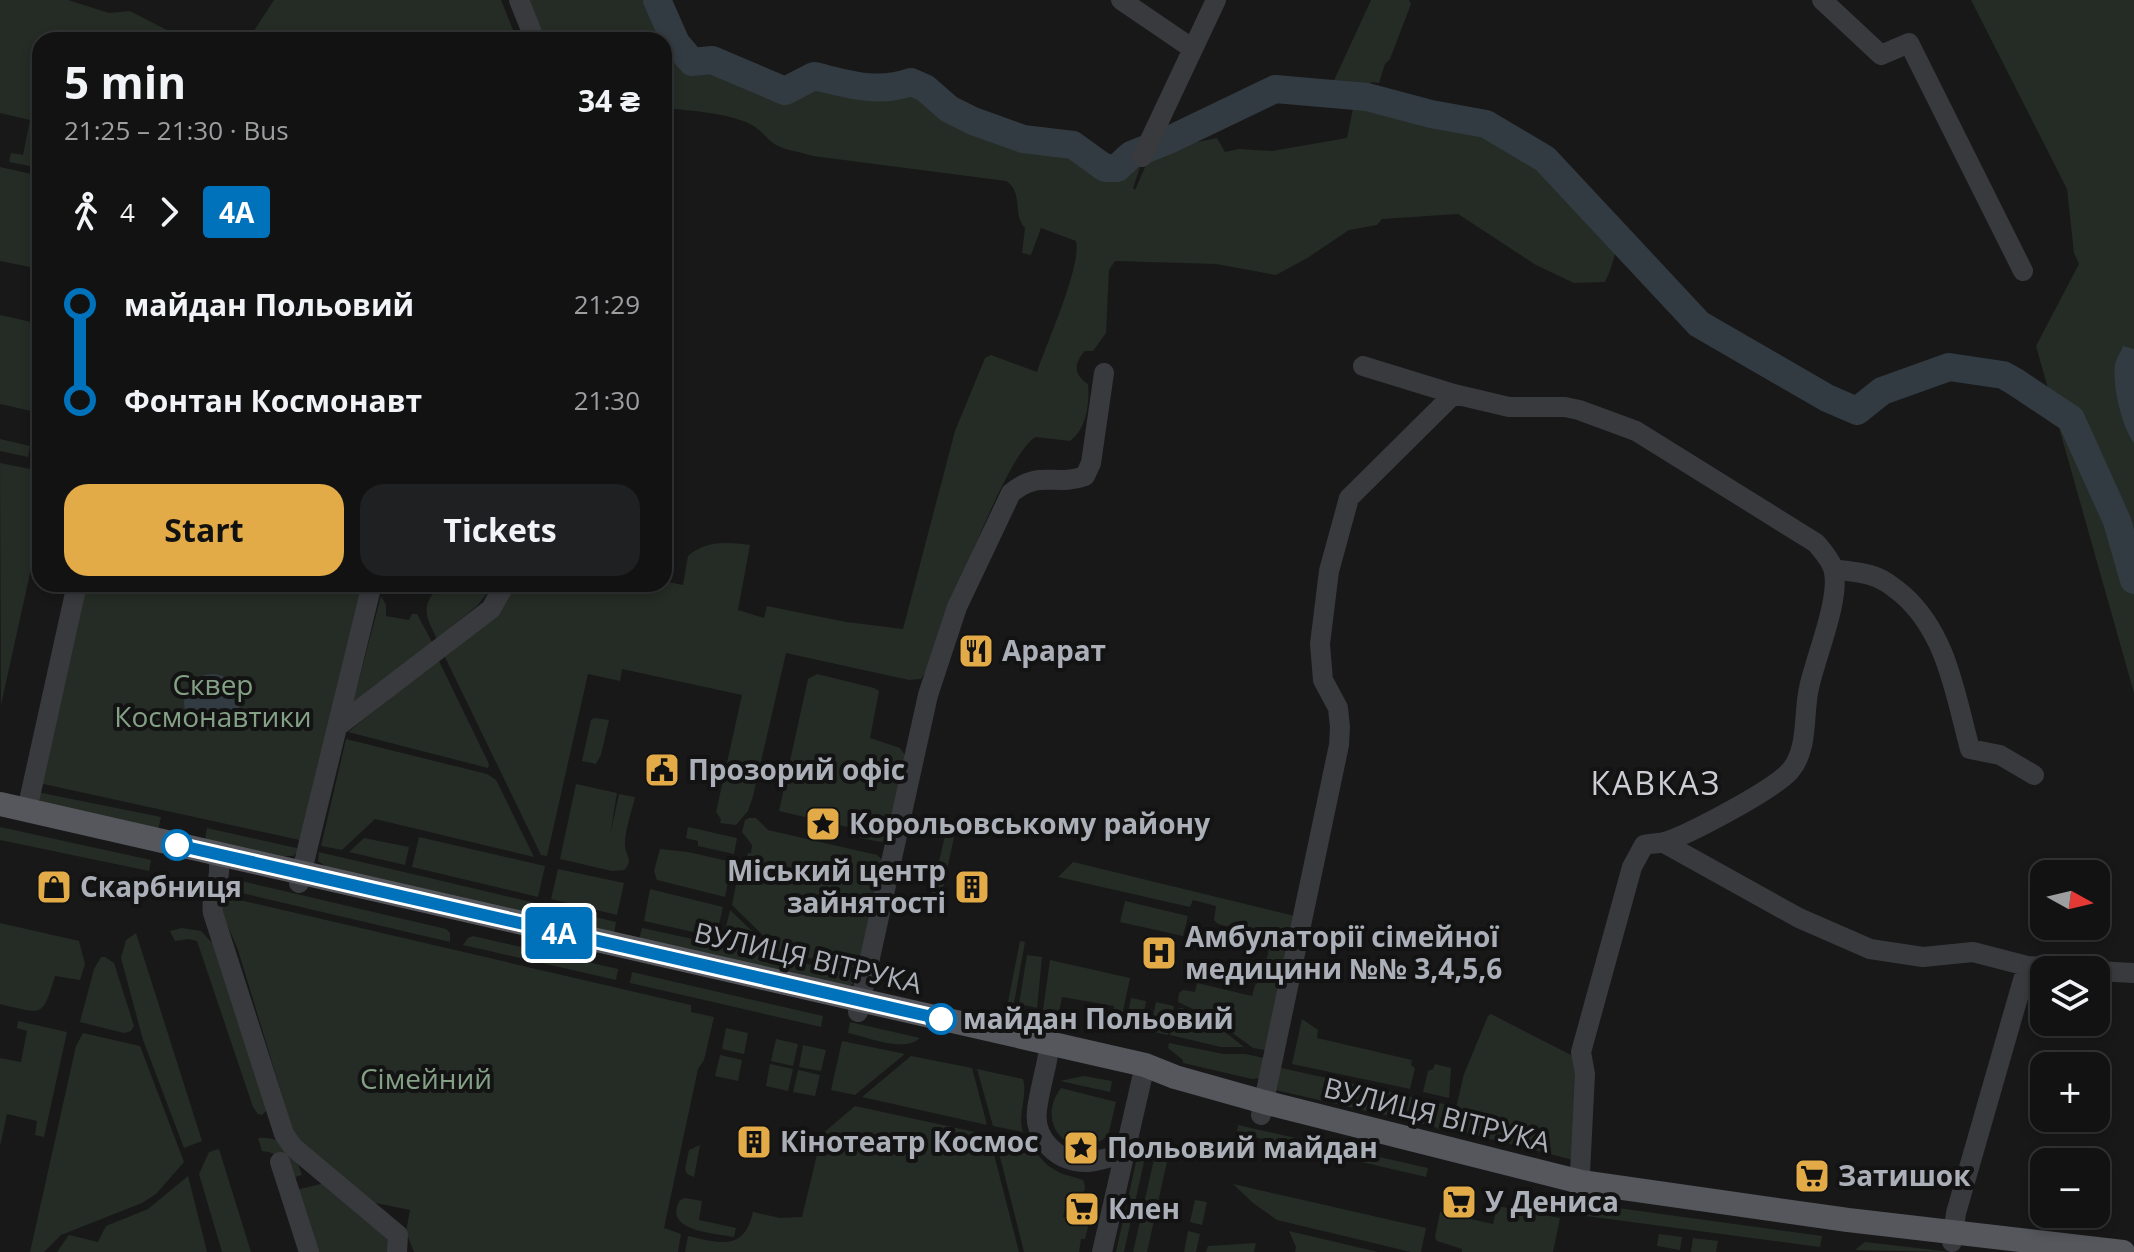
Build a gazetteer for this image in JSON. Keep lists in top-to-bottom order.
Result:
{
  "streets": {
    "main road": ["ВУЛИЦЯ ВІТРУКА"]
  },
  "districts": ["КАВКАЗ"],
  "parks": ["Сквер Космонавтики", "Сімейний"],
  "places": {
    "restaurant": ["Арарат"],
    "public building": ["Прозорий офіс"],
    "place": ["Корольовському району", "Польовий майдан"],
    "shop": ["Скарбниця"],
    "building": ["Міський центр зайнятості", "Кінотеатр Космос"],
    "hospital": ["Амбулаторії сімейної медицини №№ 3,4,5,6"],
    "other": ["майдан Польовий"],
    "supermarket": ["Затишок", "У Дениса", "Клен"]
  },
  "lines": ["bus line 4А"],
  "north": "right",
  "page": {
    "on_map": "4А",
    "heading": ["5 min", "21:25 – 21:30 · Bus", "34 ₴"],
    "legs": ["4", "4А"],
    "list": [
      {
        "name": "майдан Польовий",
        "value": "21:29"
      },
      {
        "name": "Фонтан Космонавт",
        "value": "21:30"
      }
    ],
    "buttons": ["Start", "Tickets"],
    "map_buttons": ["+", "−"]
  }
}
